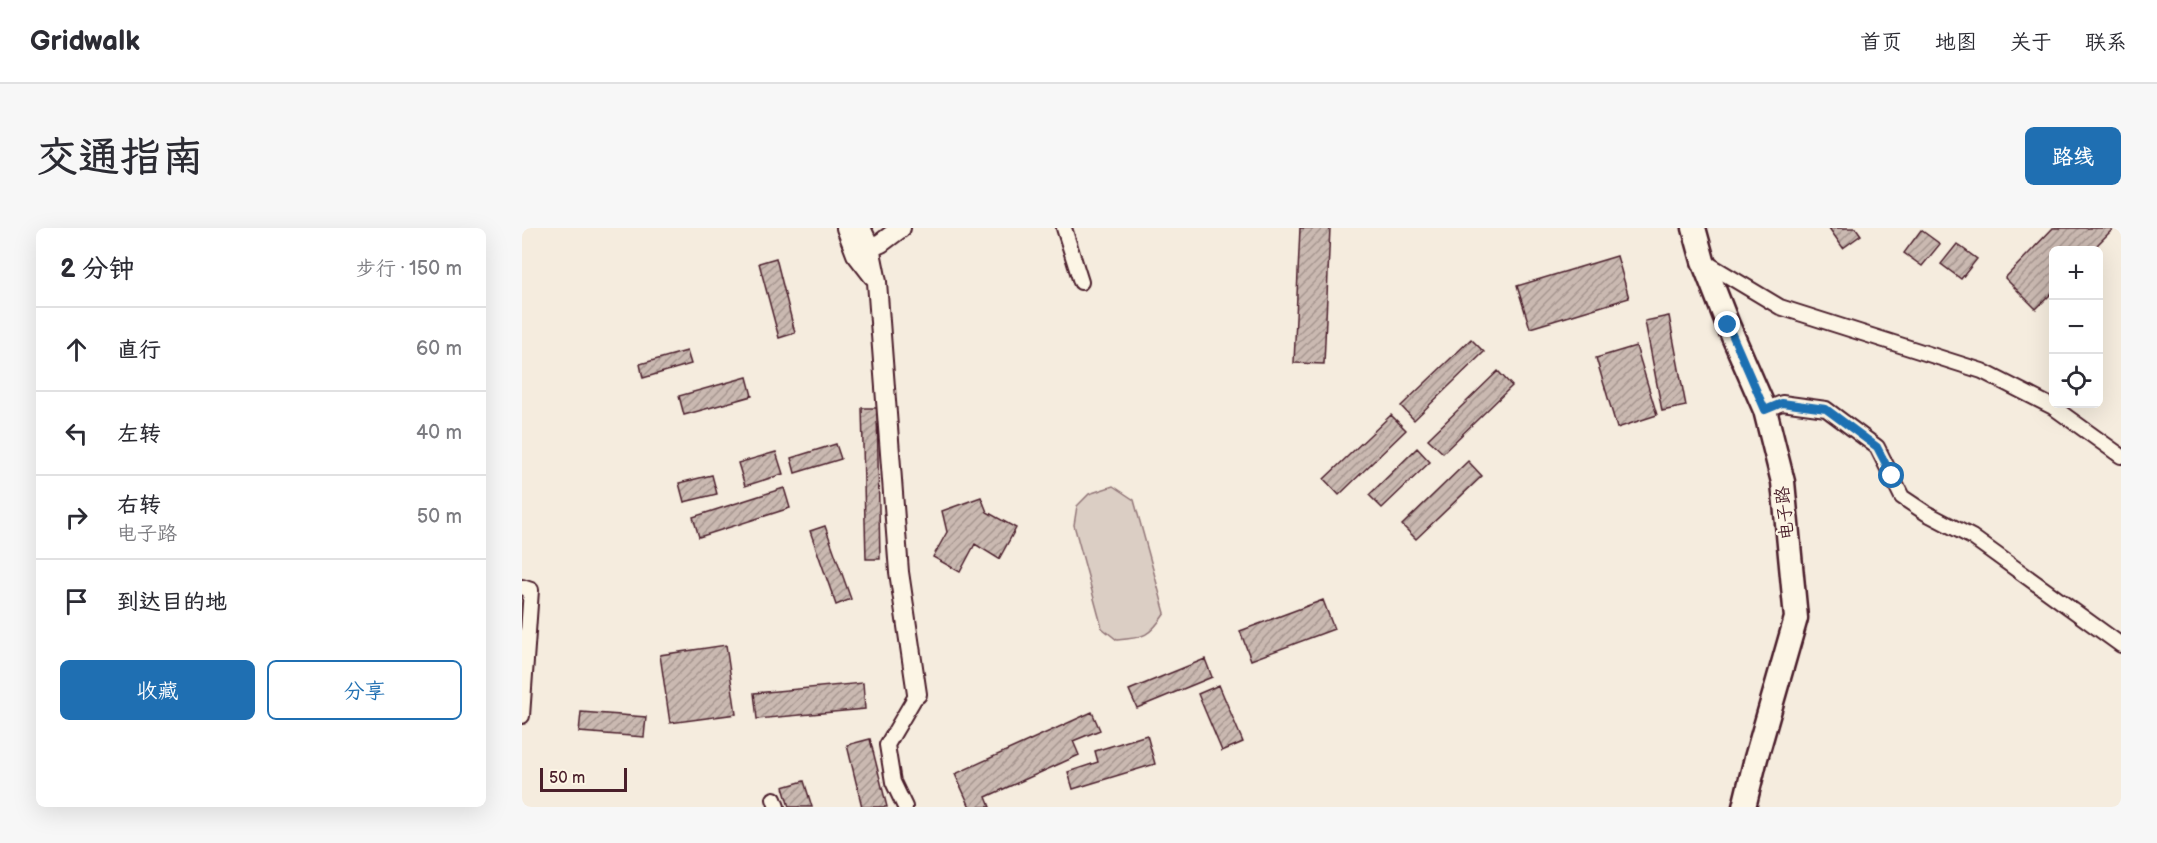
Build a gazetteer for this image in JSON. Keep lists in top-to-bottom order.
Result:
{
  "streets": {
    "main road": ["电子路"]
  },
  "scale_bar": "50 m",
  "page": {
    "header": "Gridwalk",
    "nav": [
      "首页",
      "地图",
      "关于",
      "联系"
    ],
    "buttons": [
      "路线",
      ["收藏", "分享"]
    ],
    "title": "交通指南",
    "heading": ["2 分钟", "步行 · 150 m"],
    "map_buttons": ["+", "−"],
    "list": [
      ["直行", "60 m"],
      ["左转", "40 m"],
      ["右转", "电子路", "50 m"],
      "到达目的地"
    ],
    "scale": "50 m"
  }
}
